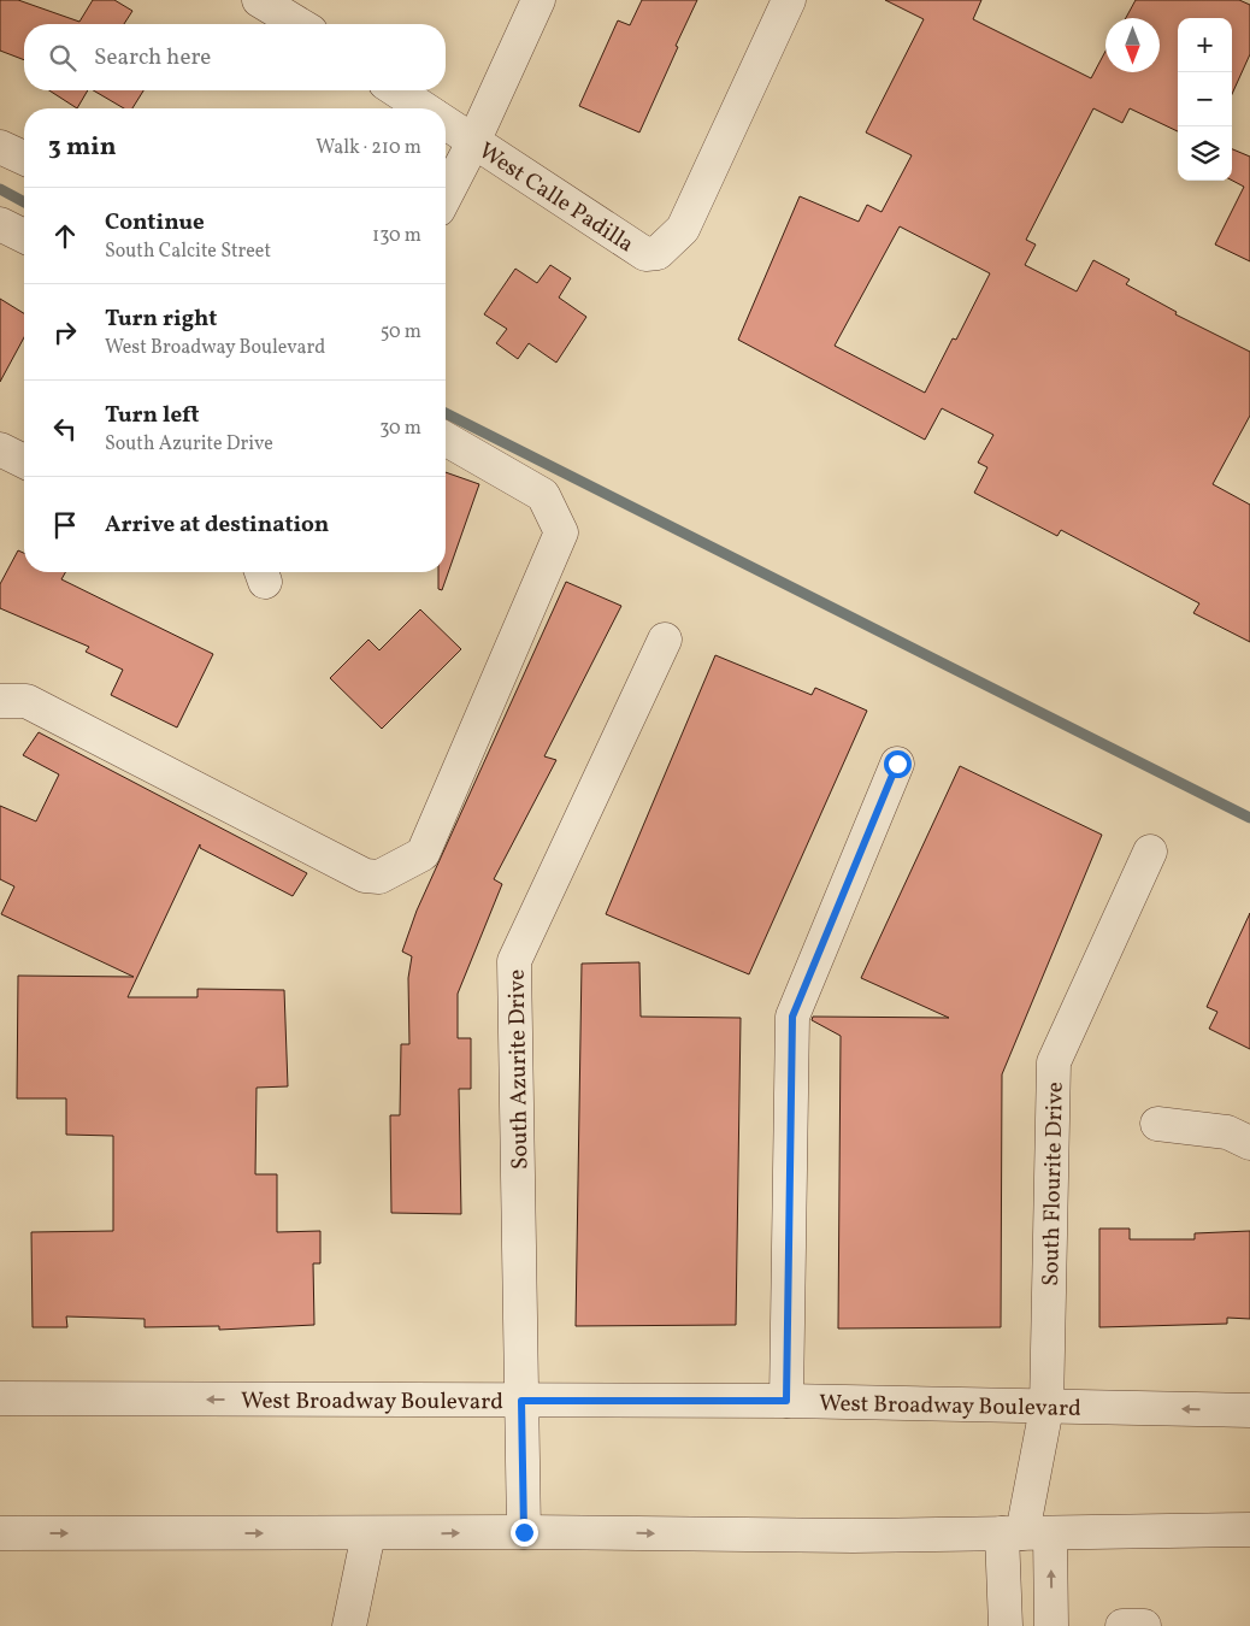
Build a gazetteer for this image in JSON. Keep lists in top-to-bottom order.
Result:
{
  "streets": {
    "street": [
      "West Calle Padilla",
      "South Azurite Drive",
      "South Flourite Drive",
      "West Broadway Boulevard"
    ]
  },
  "crossings": [
    ["South Azurite Drive", "West Broadway Boulevard"],
    ["South Flourite Drive", "West Broadway Boulevard"]
  ],
  "north": "bottom",
  "page": {
    "map_buttons": ["+", "−"],
    "search": "Search here",
    "heading": ["3 min", "Walk · 210 m"],
    "list": [
      ["Continue", "South Calcite Street", "130 m"],
      ["Turn right", "West Broadway Boulevard", "50 m"],
      ["Turn left", "South Azurite Drive", "30 m"],
      "Arrive at destination"
    ]
  }
}
